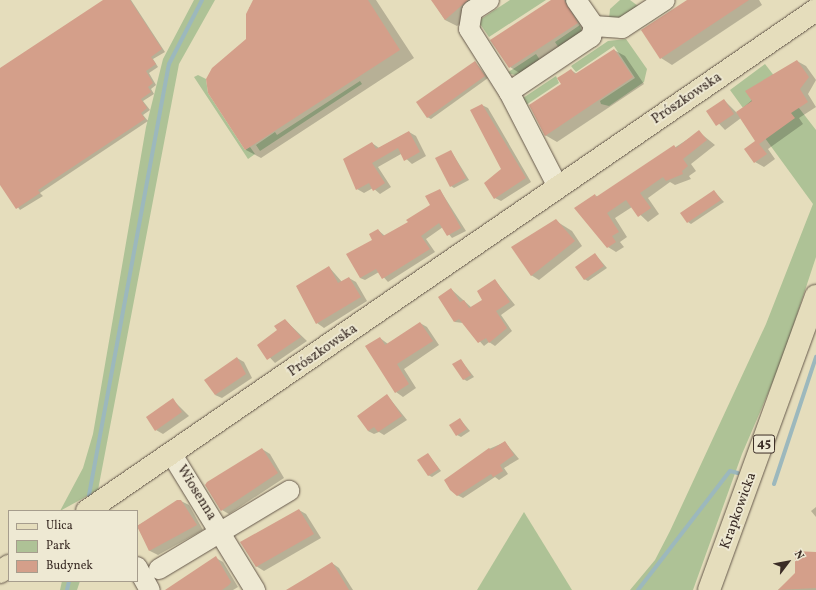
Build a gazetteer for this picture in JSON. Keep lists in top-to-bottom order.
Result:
{
  "streets": {
    "main road": ["Prószkowska", "45", "Krapkowicka"],
    "street": ["Wiosenna"]
  },
  "crossings": [
    ["Prószkowska", "Wiosenna"]
  ],
  "legend": ["Ulica", "Park", "Budynek"],
  "north": "top right"
}
